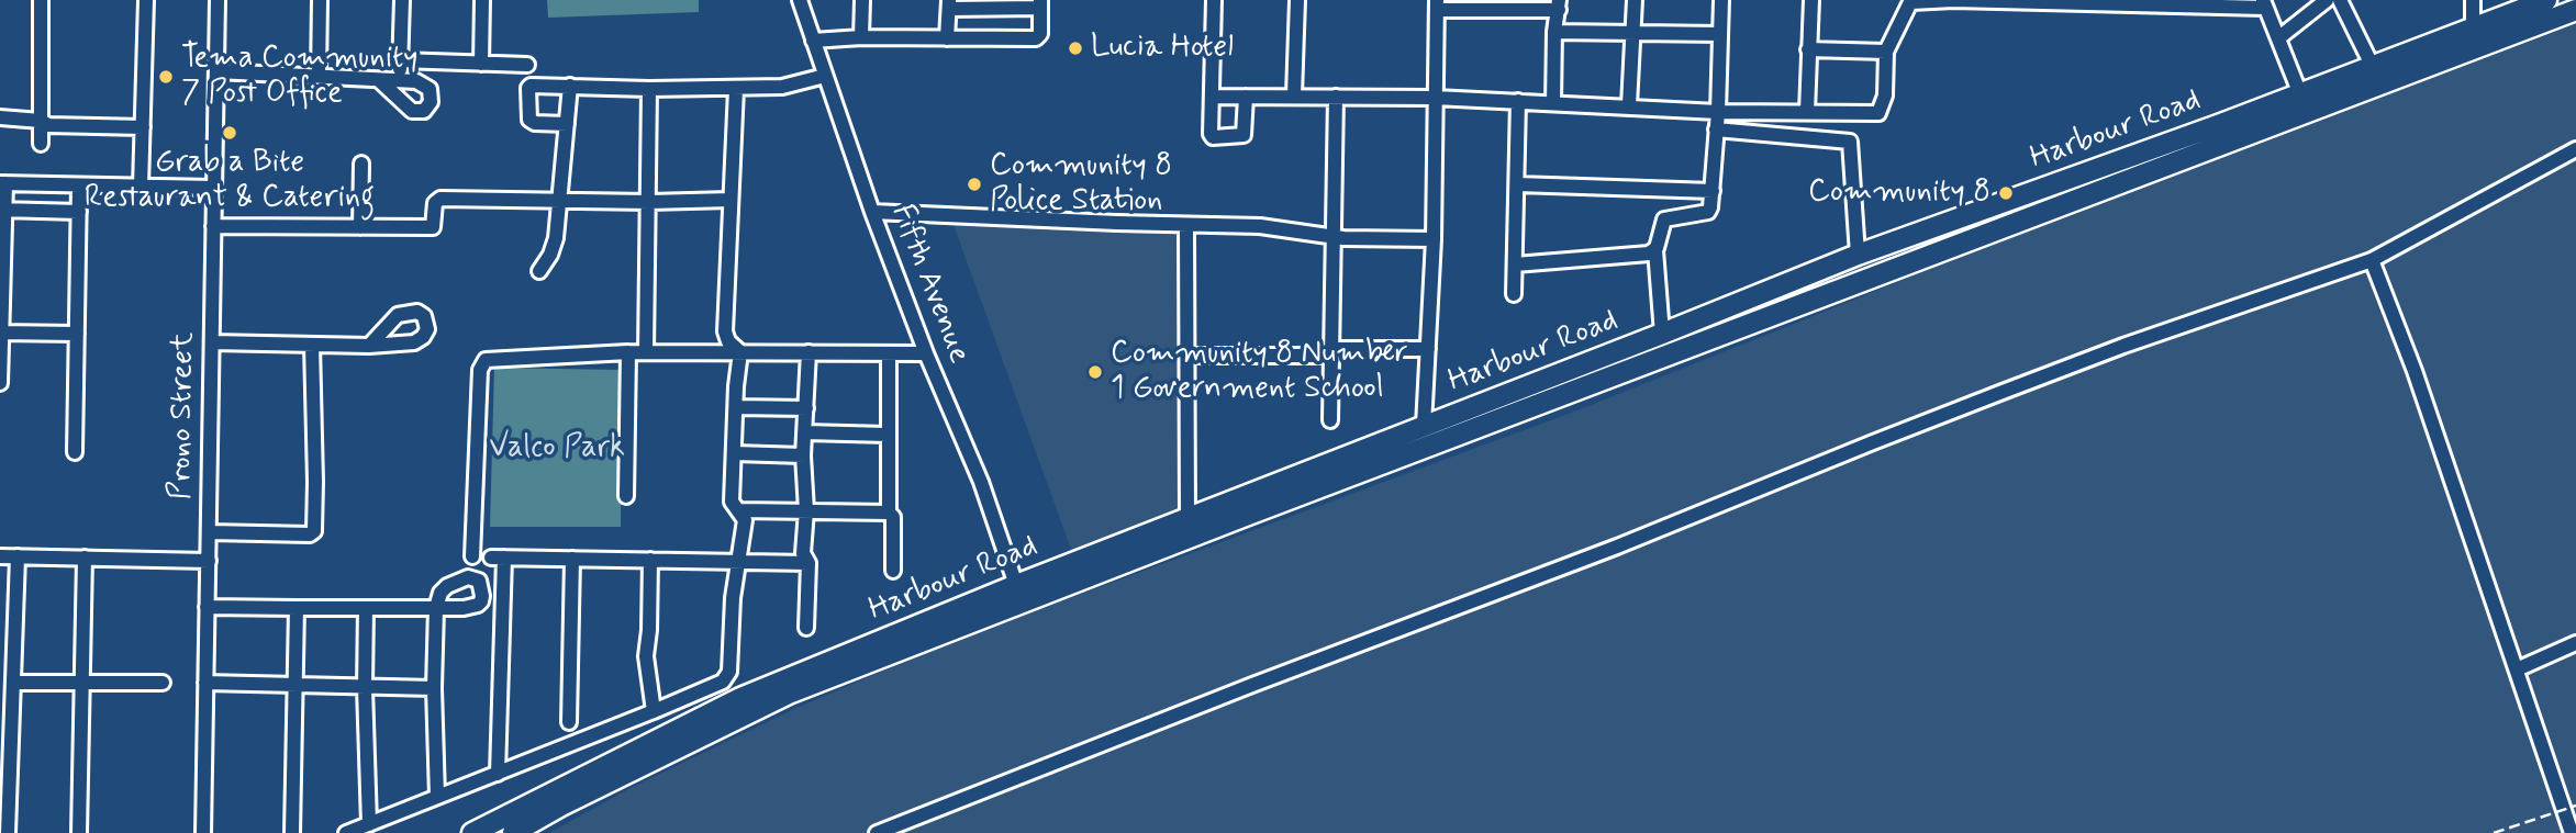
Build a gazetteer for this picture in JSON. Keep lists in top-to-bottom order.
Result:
{
  "streets": {
    "highway": ["Harbour Road"],
    "street": ["Fifth Avenue", "Prono Street"]
  },
  "crossings": [
    ["Harbour Road", "Fifth Avenue"]
  ],
  "parks": ["Valco Park"],
  "places": [
    "Lucia Hotel",
    "Tema Community 7 Post Office",
    "Grab a Bite Restaurant & Catering",
    "Community 8 Police Station",
    "Community 8",
    "Community 8 Number 1 Government School"
  ]
}
